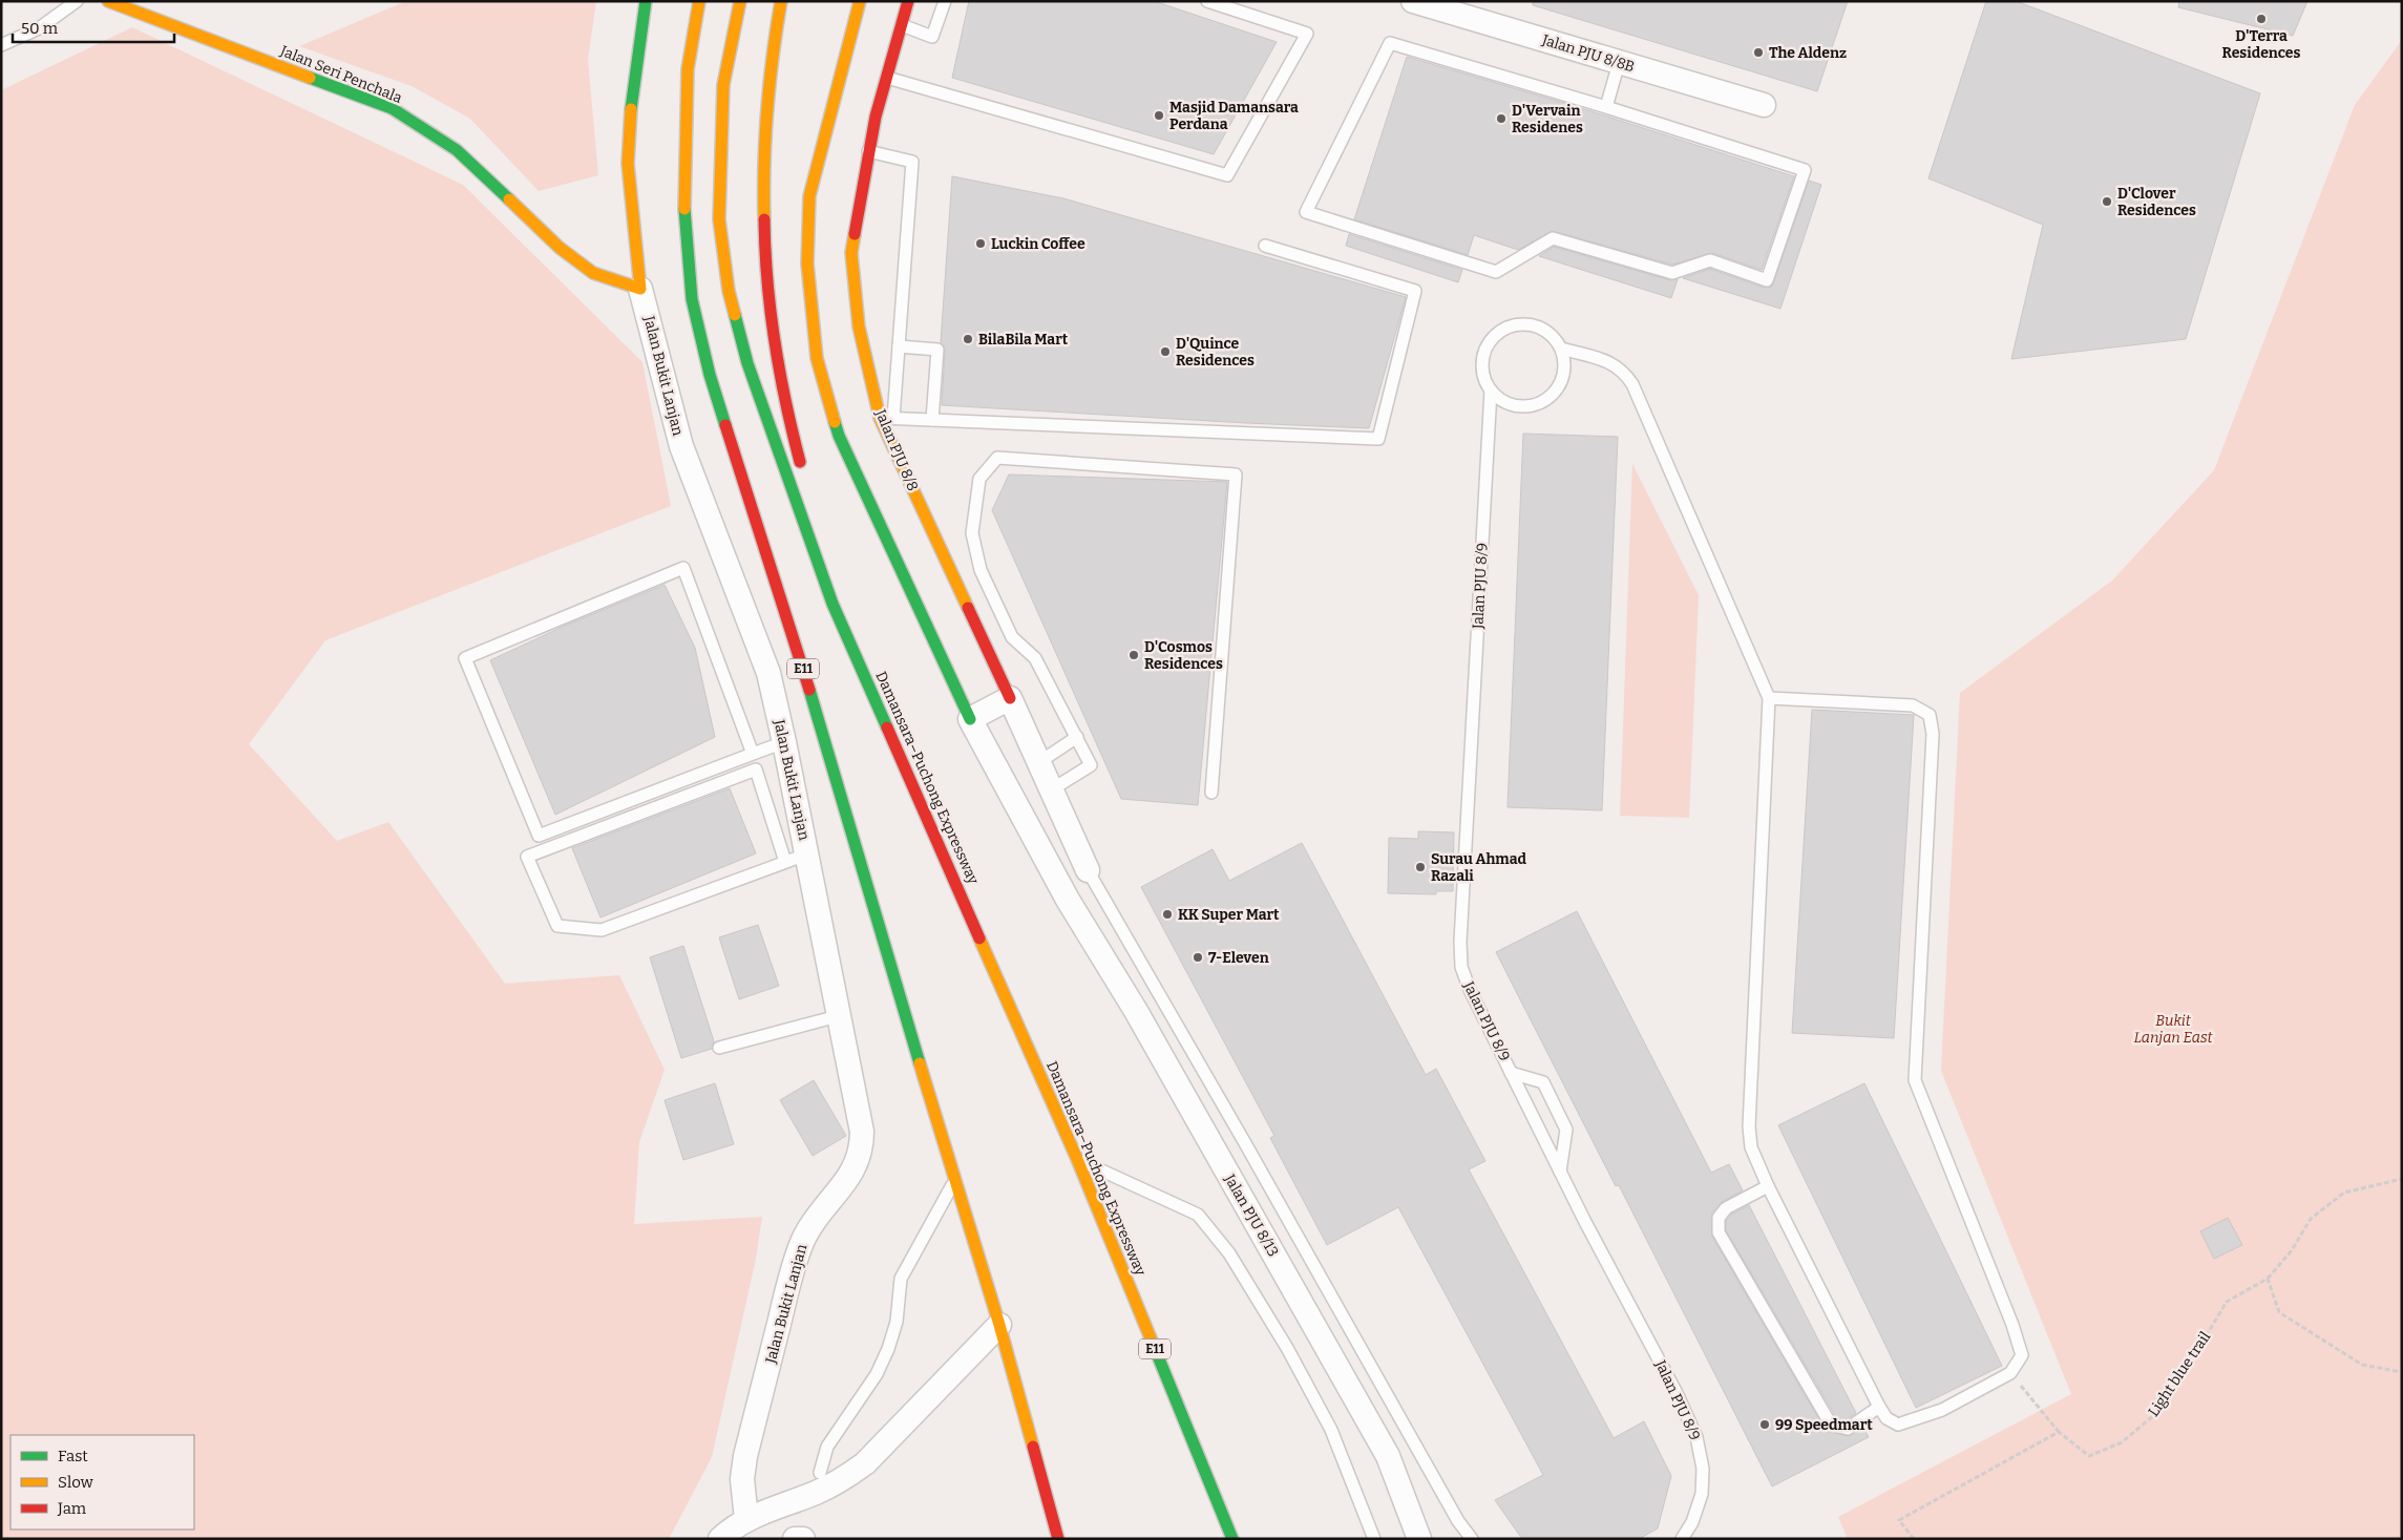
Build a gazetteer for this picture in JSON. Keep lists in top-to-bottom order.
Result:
{
  "streets": {
    "main road": [
      "Jalan Seri Penchala",
      "Jalan Bukit Lanjan",
      "Jalan PJU 8/8",
      "E11",
      "Damansara–Puchong Expressway"
    ],
    "street": ["Jalan PJU 8/8B", "Jalan PJU 8/13"],
    "lane": ["Jalan PJU 8/9"],
    "path": ["Light blue trail"]
  },
  "crossings": [
    ["Jalan Seri Penchala", "Jalan Bukit Lanjan"]
  ],
  "parks": ["Bukit Lanjan East"],
  "places": [
    "D'Terra Residences",
    "The Aldenz",
    "Masjid Damansara Perdana",
    "D'Vervain Residenes",
    "D'Clover Residences",
    "Luckin Coffee",
    "BilaBila Mart",
    "D'Quince Residences",
    "D'Cosmos Residences",
    "Surau Ahmad Razali",
    "KK Super Mart",
    "7-Eleven",
    "99 Speedmart"
  ],
  "legend": ["Fast", "Slow", "Jam"],
  "scale_bar": "50 m"
}
